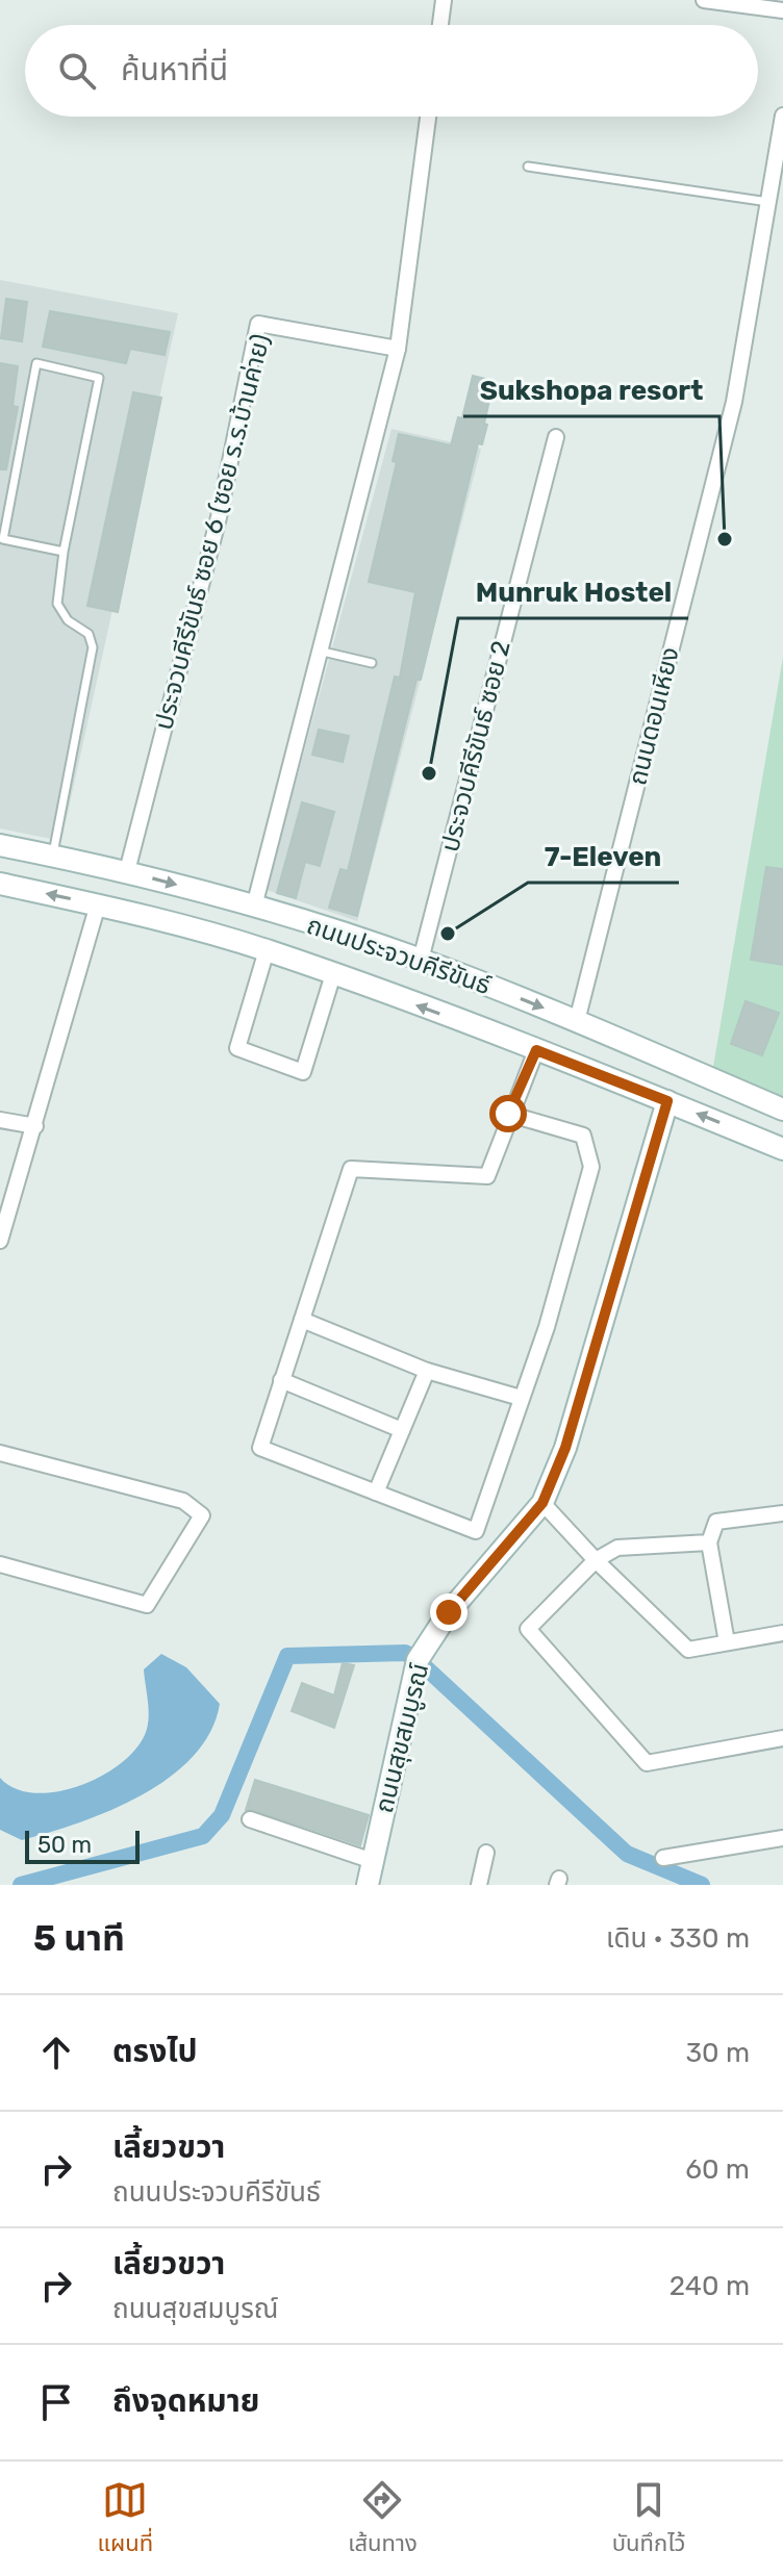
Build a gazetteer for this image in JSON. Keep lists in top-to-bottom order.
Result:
{
  "streets": {
    "main road": ["ถนนประจวบคีรีขันธ์", "ถนนสุขสมบูรณ์"],
    "street": ["ประจวบคีรีขันธ์ ซอย 6 (ซอย ร.ร.บ้านค่าย)", "ถนนดอนเหียง", "ประจวบคีรีขันธ์ ซอย 2"]
  },
  "crossings": [
    ["ประจวบคีรีขันธ์ ซอย 6 (ซอย ร.ร.บ้านค่าย)", "ถนนประจวบคีรีขันธ์"],
    ["ถนนดอนเหียง", "ถนนประจวบคีรีขันธ์"],
    ["ประจวบคีรีขันธ์ ซอย 2", "ถนนประจวบคีรีขันธ์"],
    ["ถนนประจวบคีรีขันธ์", "ถนนสุขสมบูรณ์"]
  ],
  "places": ["Sukshopa resort", "Munruk Hostel", "7-Eleven"],
  "scale_bar": "50 m",
  "page": {
    "search": "ค้นหาที่นี่",
    "scale": "50 m",
    "heading": ["5 นาที", "เดิน · 330 m"],
    "list": [
      ["ตรงไป", "30 m"],
      ["เลี้ยวขวา", "ถนนประจวบคีรีขันธ์", "60 m"],
      ["เลี้ยวขวา", "ถนนสุขสมบูรณ์", "240 m"],
      "ถึงจุดหมาย"
    ],
    "nav": ["แผนที่", "เส้นทาง", "บันทึกไว้"]
  }
}
